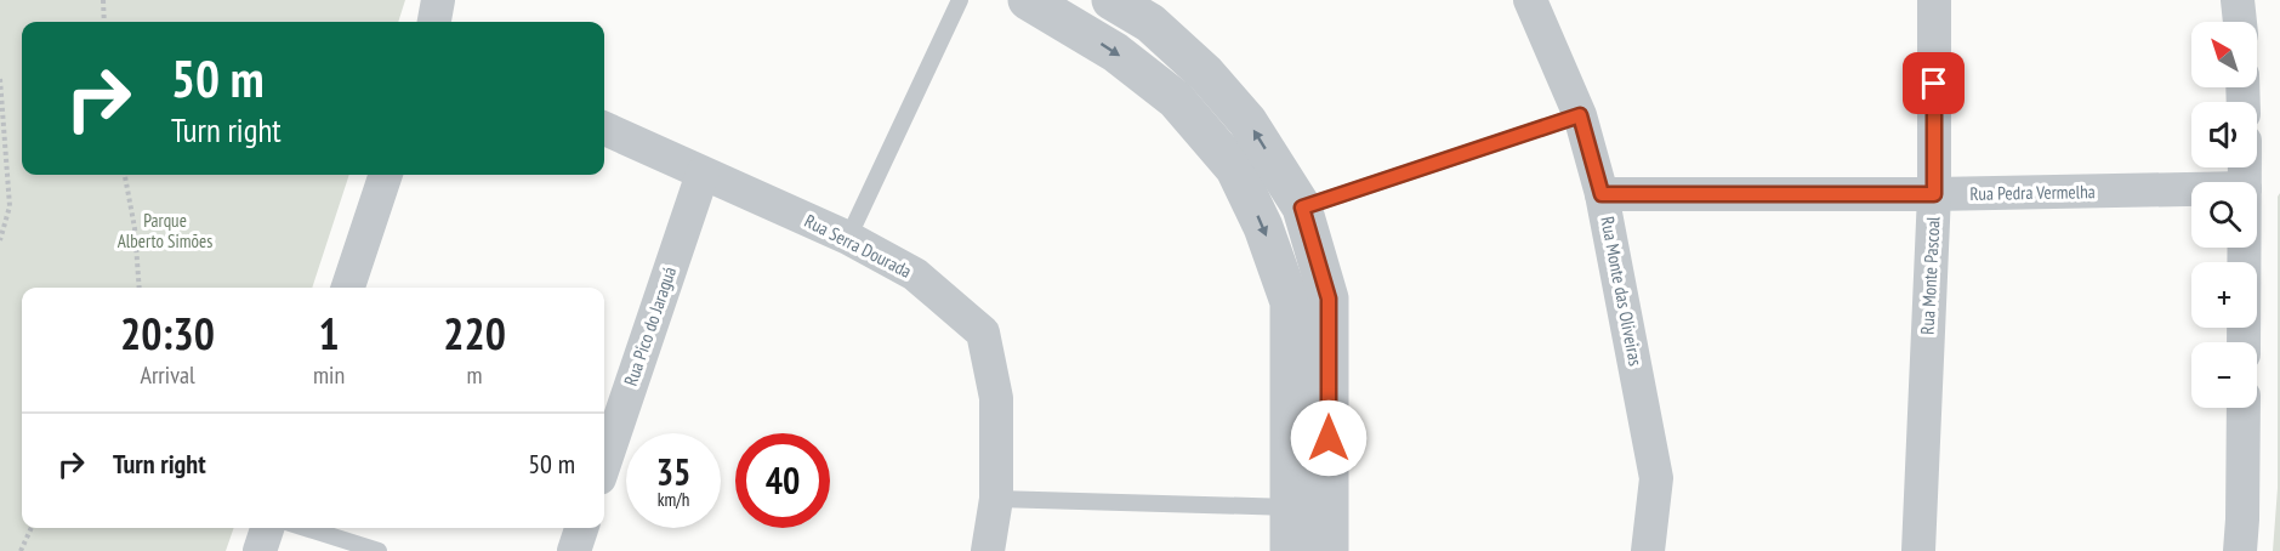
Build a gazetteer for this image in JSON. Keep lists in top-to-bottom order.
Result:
{
  "streets": {
    "street": [
      "Rua Pedra Vermelha",
      "Rua Serra Dourada",
      "Rua Monte Pascoal",
      "Rua Monte das Oliveiras",
      "Rua Pico do Jaraguá"
    ]
  },
  "crossings": [
    ["Rua Pedra Vermelha", "Rua Monte Pascoal"],
    ["Rua Pedra Vermelha", "Rua Monte das Oliveiras"],
    ["Rua Serra Dourada", "Rua Pico do Jaraguá"]
  ],
  "parks": ["Parque Alberto Simões"],
  "north": "top left",
  "page": {
    "map_buttons": ["+", "−"],
    "turn": ["50 m", "Turn right"],
    "eta": [
      "20:30",
      "Arrival",
      "1",
      "min",
      "220",
      "m"
    ],
    "list": [
      {
        "name": "Turn right",
        "value": "50 m"
      }
    ],
    "speed": "35 km/h",
    "limit": "40"
  }
}
